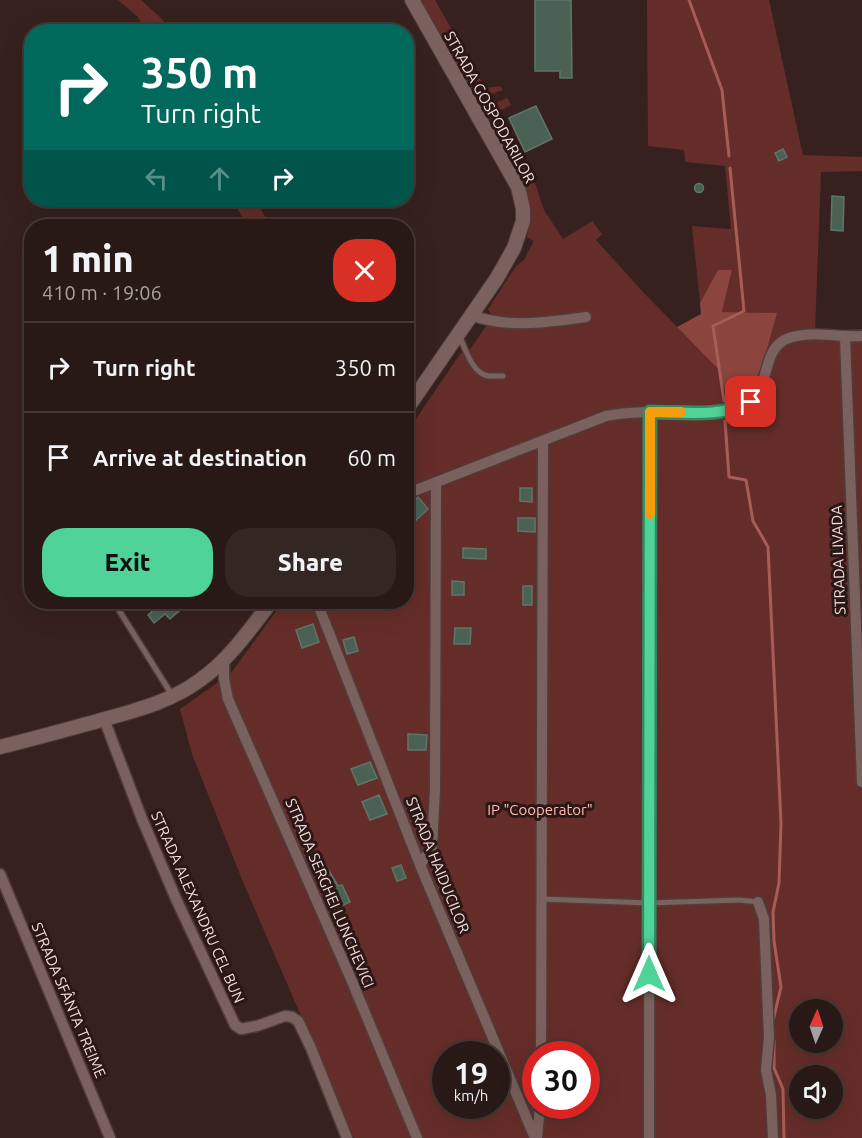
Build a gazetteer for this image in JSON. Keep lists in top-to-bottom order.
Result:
{
  "streets": {
    "street": [
      "STRADA GOSPODARILOR",
      "STRADA LIVADA",
      "STRADA HAIDUCILOR",
      "STRADA SERGHEI LUNCHEVICI",
      "STRADA ALEXANDRU CEL BUN",
      "STRADA SFÂNTA TREIME"
    ]
  },
  "parks": ["IP \"Cooperator\""],
  "north": "top",
  "page": {
    "turn": ["350 m", "Turn right"],
    "heading": ["1 min", "410 m · 19:06"],
    "list": [
      {
        "name": "Turn right",
        "value": "350 m"
      },
      {
        "name": "Arrive at destination",
        "value": "60 m"
      }
    ],
    "buttons": ["Exit", "Share"],
    "speed": "19 km/h",
    "limit": "30"
  }
}
